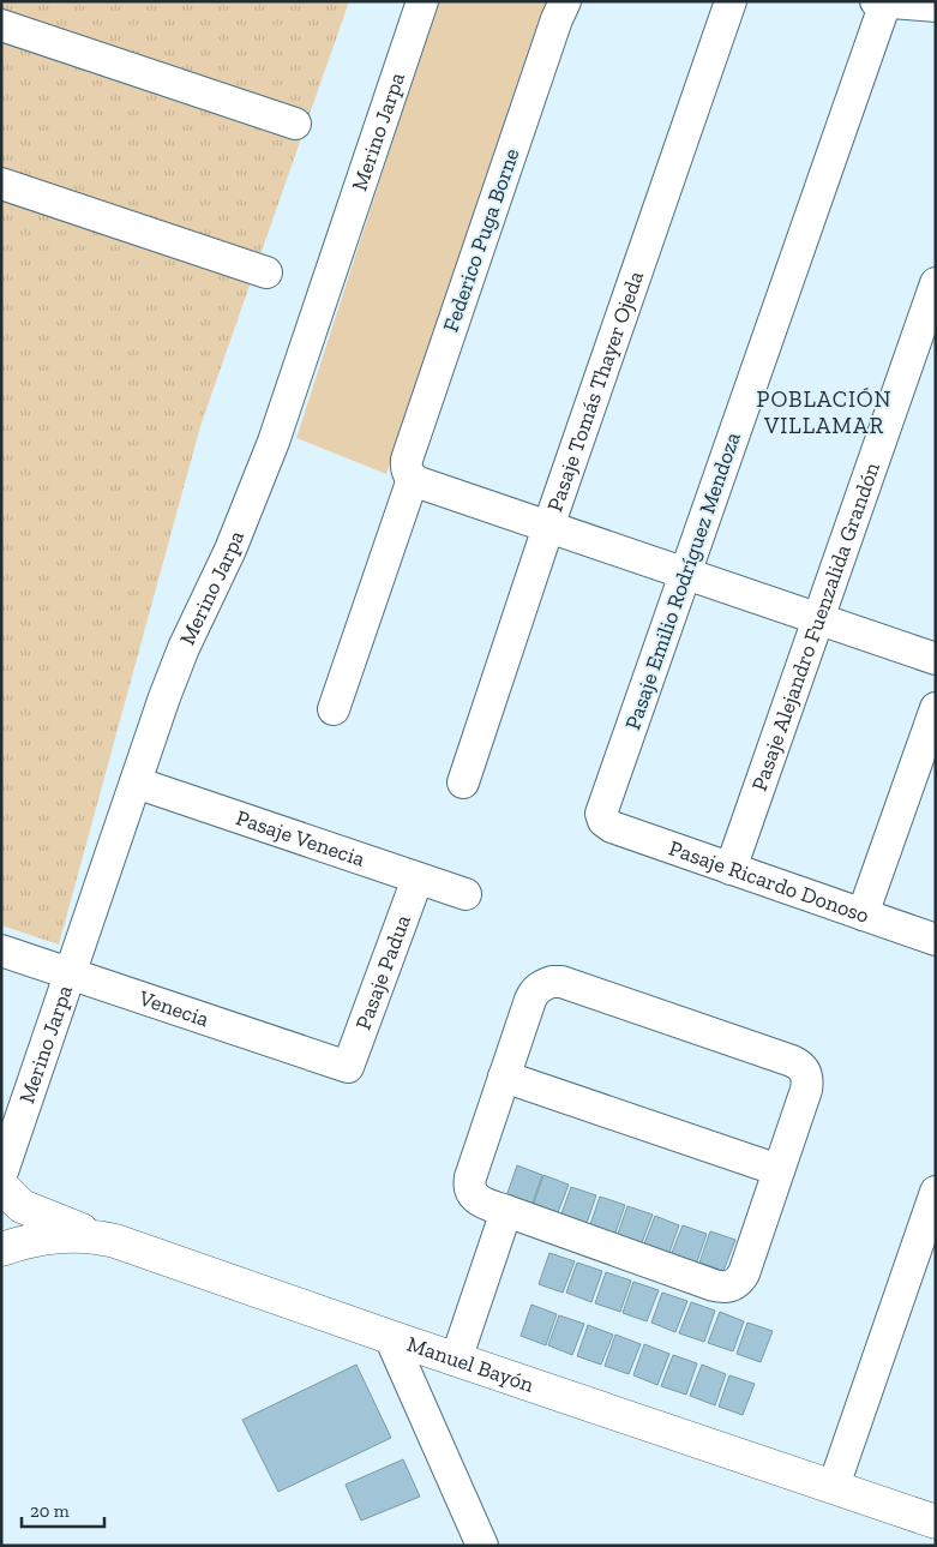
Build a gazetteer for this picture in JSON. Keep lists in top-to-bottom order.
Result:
{
  "streets": {
    "street": [
      "Merino Jarpa",
      "Federico Puga Borne",
      "Pasaje Tomás Thayer Ojeda",
      "Pasaje Emilio Rodríguez Mendoza",
      "Pasaje Alejandro Fuenzalida Grandón",
      "Pasaje Venecia",
      "Pasaje Ricardo Donoso",
      "Pasaje Padua",
      "Venecia",
      "Manuel Bayón"
    ]
  },
  "crossings": [
    ["Merino Jarpa", "Pasaje Venecia"],
    ["Merino Jarpa", "Venecia"],
    ["Pasaje Emilio Rodríguez Mendoza", "Pasaje Ricardo Donoso"],
    ["Pasaje Alejandro Fuenzalida Grandón", "Pasaje Ricardo Donoso"],
    ["Pasaje Venecia", "Pasaje Padua"],
    ["Pasaje Padua", "Venecia"]
  ],
  "districts": ["POBLACIÓN VILLAMAR"],
  "scale_bar": "20 m"
}
